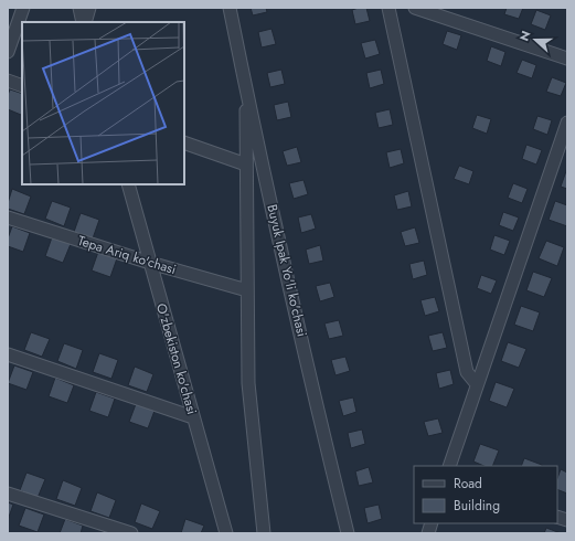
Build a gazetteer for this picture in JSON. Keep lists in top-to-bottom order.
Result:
{
  "streets": {
    "street": ["Tepa Ariq ko'chasi", "Buyuk Ipak Yo'li ko'chasi", "O'zbekiston ko'chasi"]
  },
  "crossings": [
    ["Tepa Ariq ko'chasi", "O'zbekiston ko'chasi"]
  ],
  "legend": ["Road", "Building"],
  "north": "left"
}
